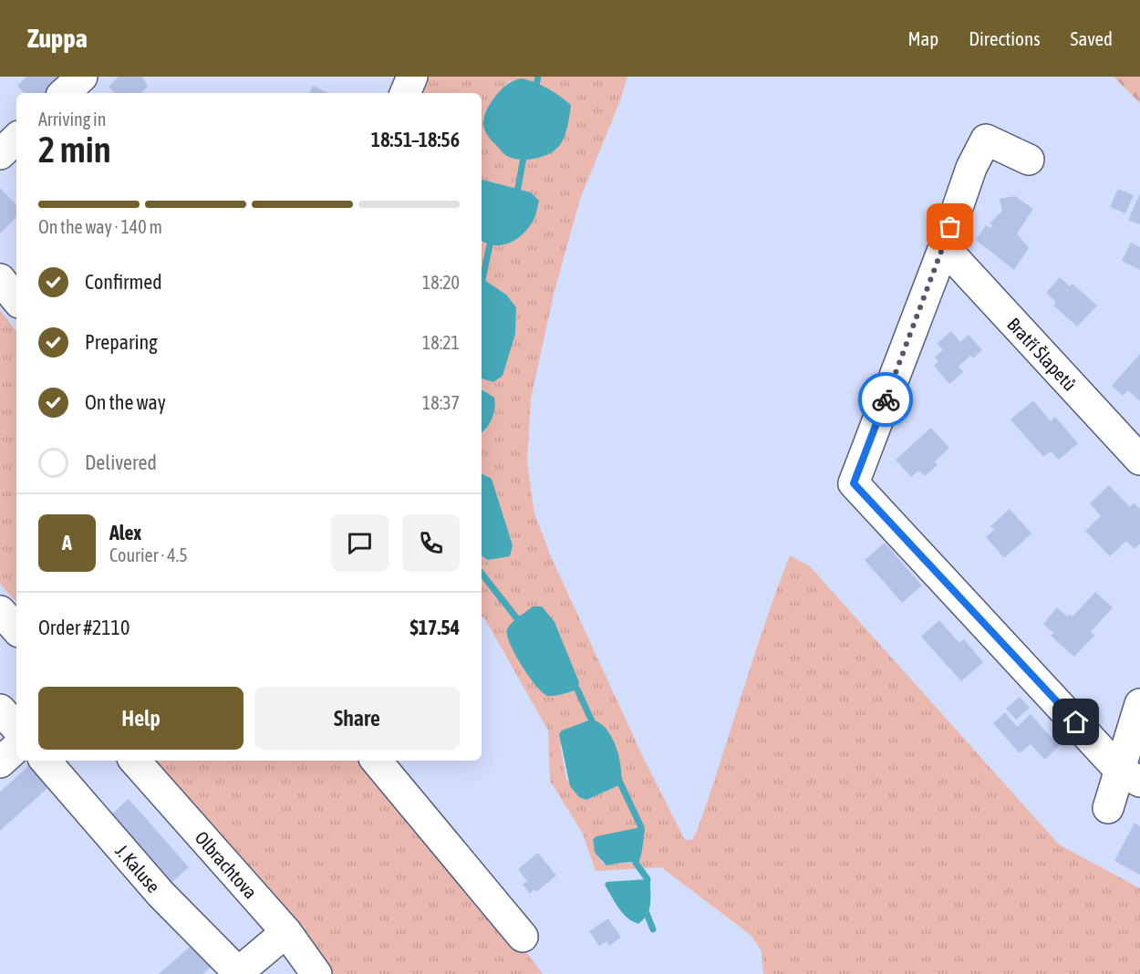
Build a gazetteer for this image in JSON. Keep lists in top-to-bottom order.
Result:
{
  "streets": {
    "street": ["Bratří Šlapetů", "Olbrachtova", "J. Kaluse"]
  },
  "page": {
    "header": "Zuppa",
    "nav": ["Map", "Directions", "Saved"],
    "heading": ["2 min", "Arriving in", "18:51–18:56"],
    "panel": [
      "Alex",
      "Courier · 4.5",
      "Order #2110",
      "$17.54"
    ],
    "bar": "On the way · 140 m",
    "list": [
      ["Confirmed", "18:20"],
      ["Preparing", "18:21"],
      ["On the way", "18:37"],
      "Delivered"
    ],
    "round": "A",
    "buttons": ["Help", "Share"]
  }
}
